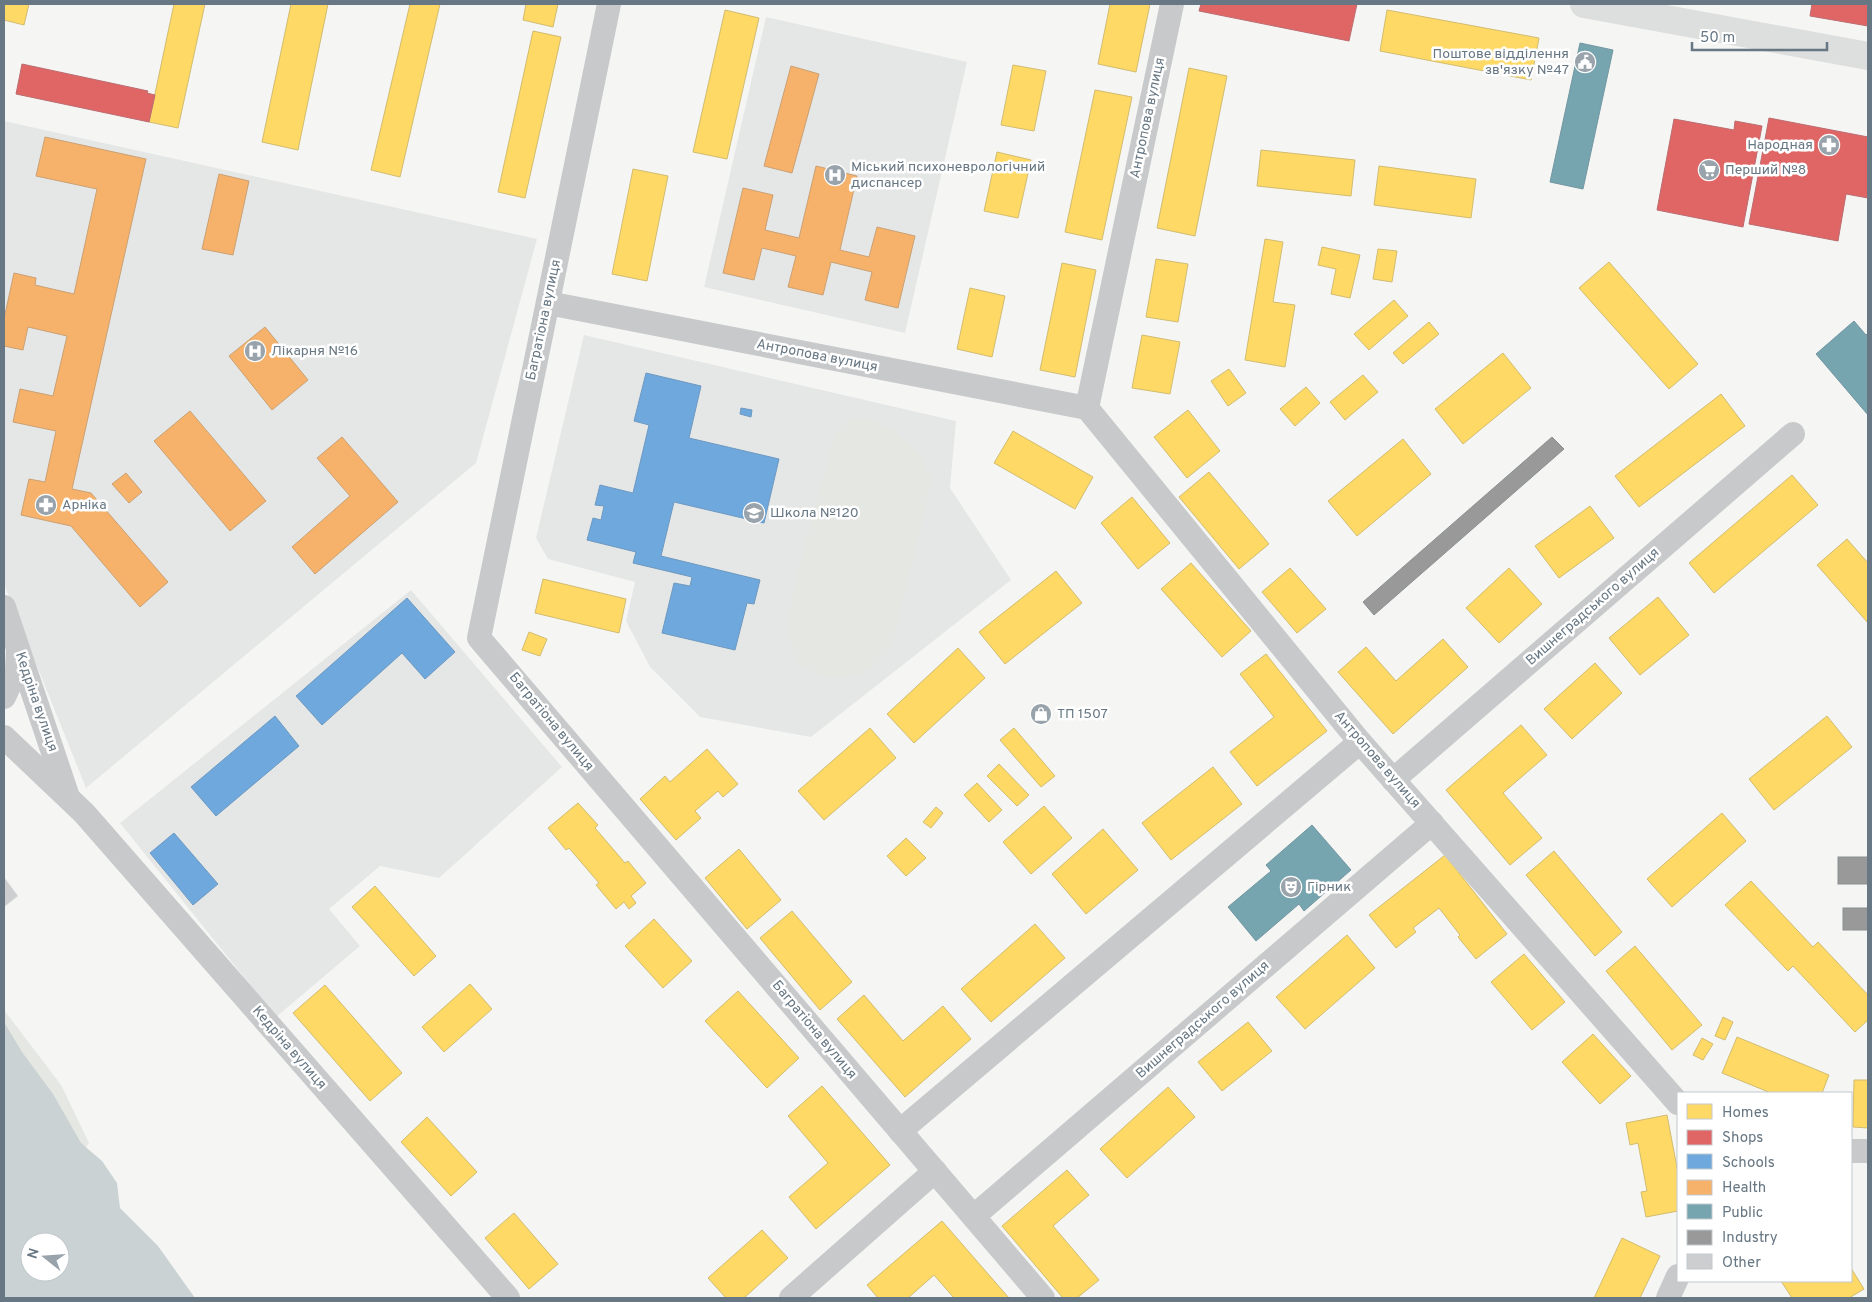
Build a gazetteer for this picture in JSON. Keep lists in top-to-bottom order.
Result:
{
  "streets": {
    "street": [
      "Антропова вулиця",
      "Багратіона вулиця",
      "Вишнеградського вулиця",
      "Кедріна вулиця"
    ]
  },
  "crossings": [
    ["Антропова вулиця", "Багратіона вулиця"],
    ["Антропова вулиця", "Вишнеградського вулиця"],
    ["Багратіона вулиця", "Вишнеградського вулиця"]
  ],
  "places": {
    "public building": ["Поштове відділення зв'язку №47"],
    "pharmacy": ["Народная", "Арніка"],
    "supermarket": ["Перший №8"],
    "hospital": ["Міський психоневрологічний диспансер", "Лікарня №16"],
    "school or university": ["Школа №120"],
    "shop": ["ТП 1507"],
    "theatre": ["Гірник"]
  },
  "legend": [
    "Homes",
    "Shops",
    "Schools",
    "Health",
    "Public",
    "Industry",
    "Other"
  ],
  "scale_bar": "50 m",
  "north": "left"
}
